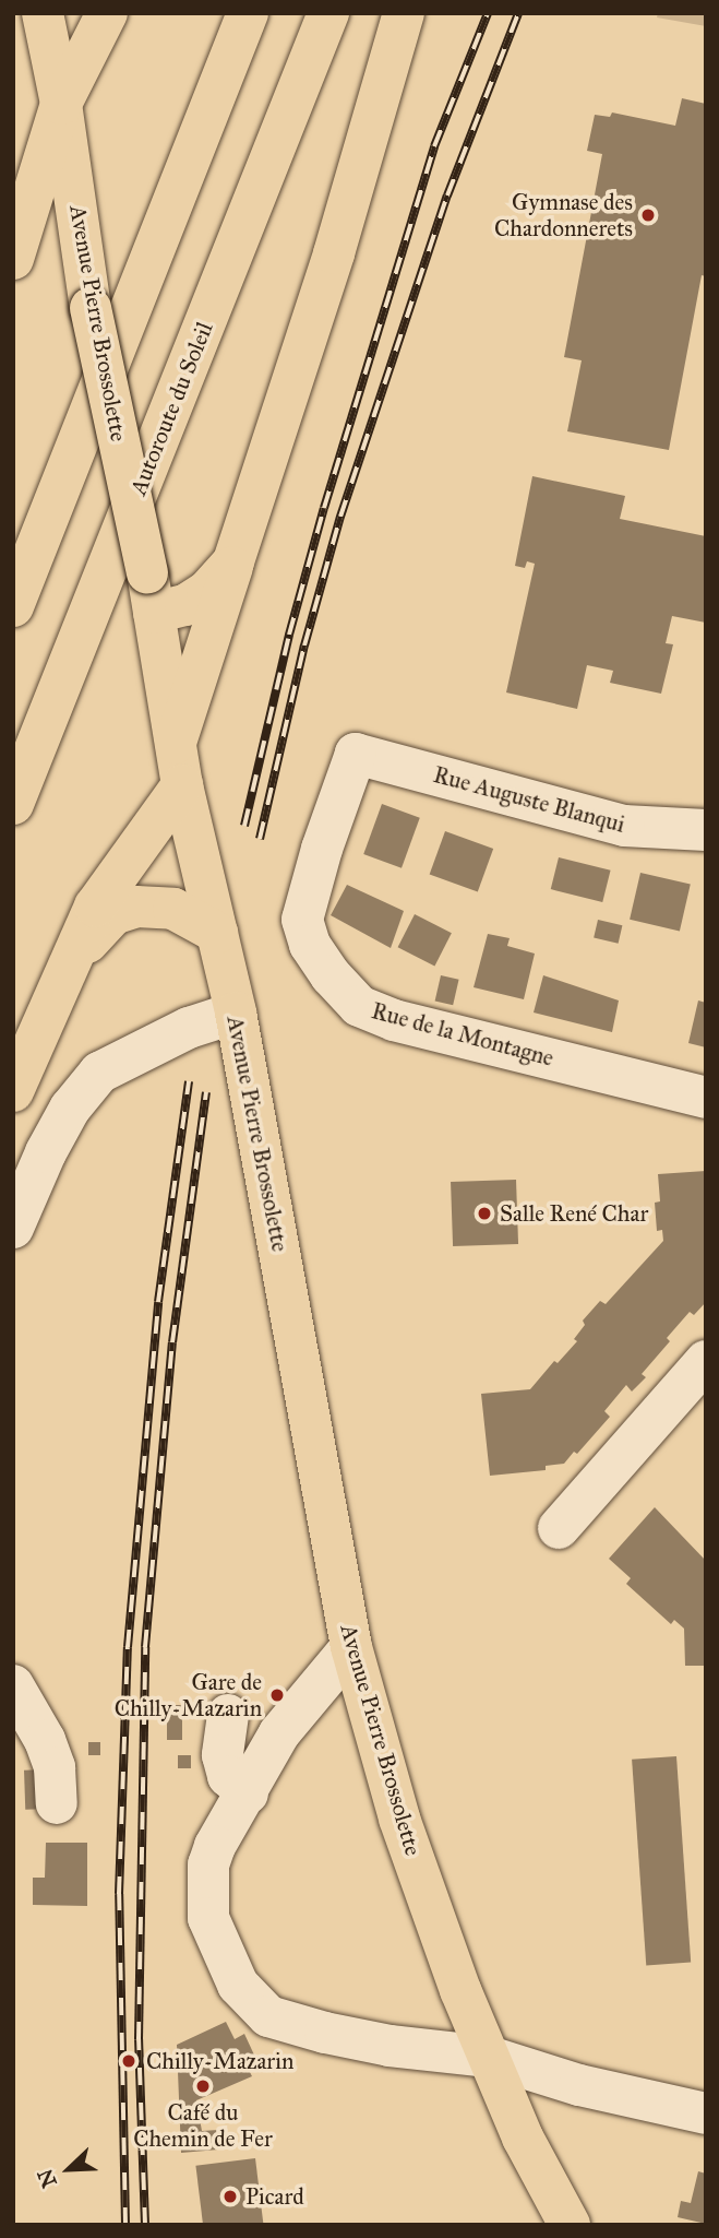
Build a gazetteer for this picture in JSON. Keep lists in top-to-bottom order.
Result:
{
  "streets": {
    "main road": ["Avenue Pierre Brossolette", "Autoroute du Soleil"],
    "street": ["Rue Auguste Blanqui", "Rue de la Montagne"]
  },
  "crossings": [
    ["Rue Auguste Blanqui", "Rue de la Montagne"]
  ],
  "places": [
    "Gymnase des Chardonnerets",
    "Salle René Char",
    "Gare de Chilly-Mazarin",
    "Chilly-Mazarin",
    "Café du Chemin de Fer",
    "Picard"
  ],
  "north": "bottom left"
}
